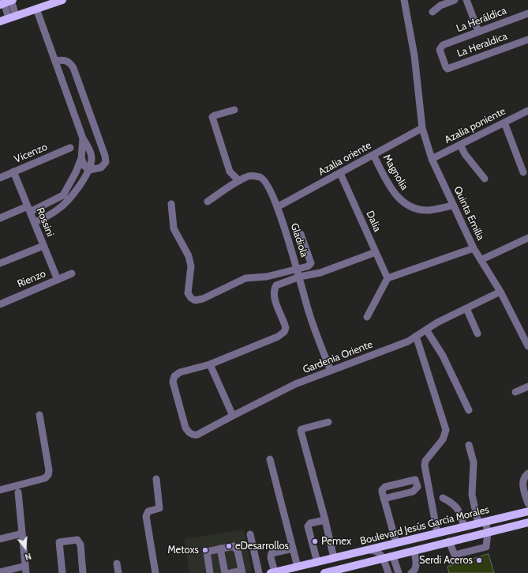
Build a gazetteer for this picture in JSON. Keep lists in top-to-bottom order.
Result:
{
  "streets": {
    "main road": ["Boulevard Jesús García Morales"],
    "street": [
      "La Heráldica",
      "La Heraldica",
      "Azalia poniente",
      "Vicenzo",
      "Azalia oriente",
      "Magnolia",
      "Quinta Emilia",
      "Dalia",
      "Rossini",
      "Gladiola",
      "Rienzo",
      "Gardenia Oriente"
    ]
  },
  "crossings": [
    ["La Heráldica", "La Heraldica"],
    ["Azalia poniente", "Quinta Emilia"],
    ["Vicenzo", "Rossini"],
    ["Azalia oriente", "Magnolia"],
    ["Azalia oriente", "Quinta Emilia"],
    ["Azalia oriente", "Dalia"],
    ["Azalia oriente", "Gladiola"],
    ["Magnolia", "Quinta Emilia"],
    ["Quinta Emilia", "Gardenia Oriente"],
    ["Rossini", "Rienzo"],
    ["Gladiola", "Gardenia Oriente"]
  ],
  "places": [
    "Pemex",
    "eDesarrollos",
    "Metoxs",
    "Serdi Aceros"
  ],
  "north": "bottom"
}
